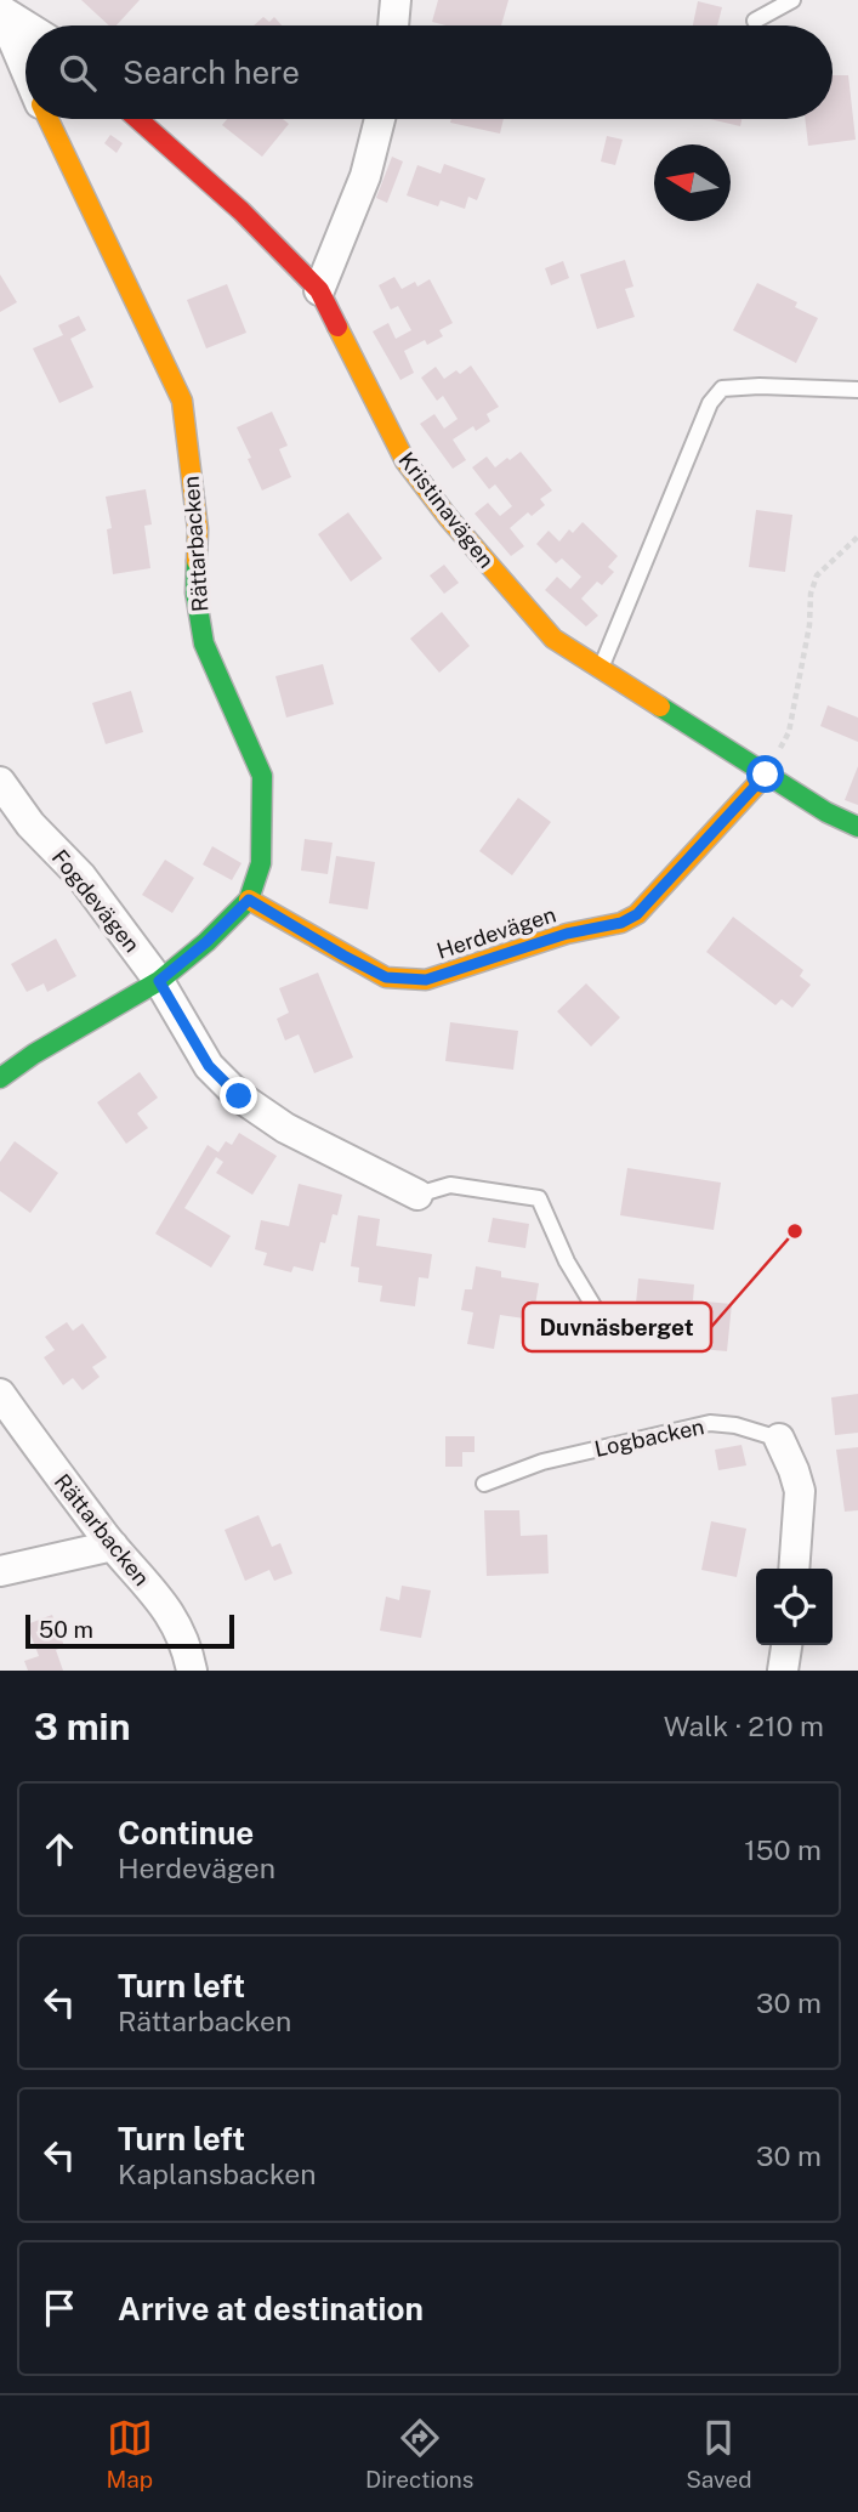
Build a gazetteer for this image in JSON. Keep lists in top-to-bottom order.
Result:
{
  "streets": {
    "street": [
      "Kristinavägen",
      "Rättarbacken",
      "Fogdevägen",
      "Herdevägen",
      "Logbacken"
    ]
  },
  "crossings": [
    ["Kristinavägen", "Herdevägen"],
    ["Rättarbacken", "Fogdevägen"],
    ["Rättarbacken", "Herdevägen"]
  ],
  "places": ["Duvnäsberget"],
  "scale_bar": "50 m",
  "north": "left",
  "page": {
    "search": "Search here",
    "scale": "50 m",
    "heading": ["3 min", "Walk · 210 m"],
    "list": [
      ["Continue", "Herdevägen", "150 m"],
      ["Turn left", "Rättarbacken", "30 m"],
      ["Turn left", "Kaplansbacken", "30 m"],
      "Arrive at destination"
    ],
    "nav": ["Map", "Directions", "Saved"]
  }
}
